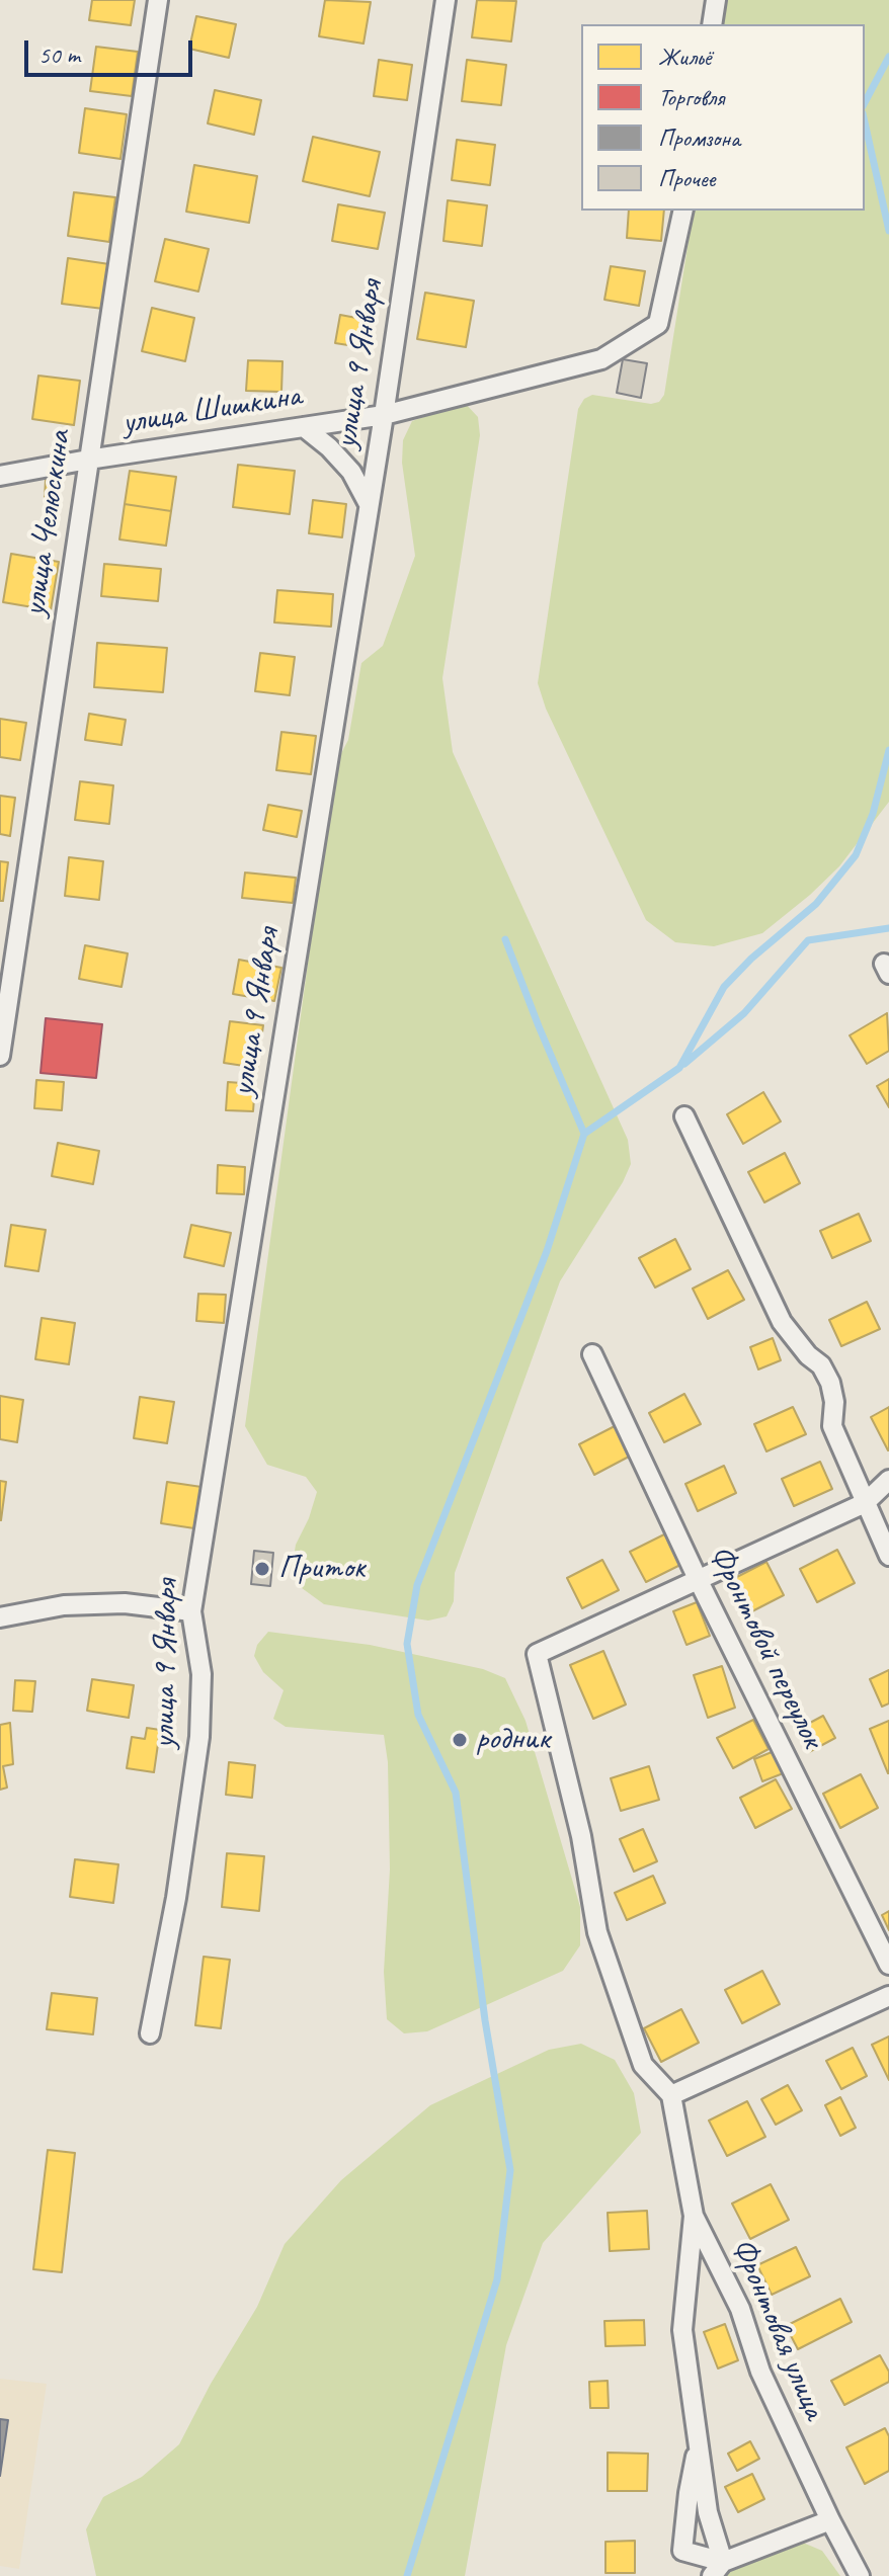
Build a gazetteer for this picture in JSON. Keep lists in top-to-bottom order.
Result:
{
  "streets": {
    "street": [
      "улица 9 Января",
      "улица Шишкина",
      "улица Челюскина",
      "Фронтовой переулок",
      "Фронтовая улица"
    ]
  },
  "crossings": [
    ["улица 9 Января", "улица Шишкина"],
    ["улица Шишкина", "улица Челюскина"]
  ],
  "places": ["Приток", "родник"],
  "legend": [
    "Жильё",
    "Торговля",
    "Промзона",
    "Прочее"
  ],
  "scale_bar": "50 m"
}
